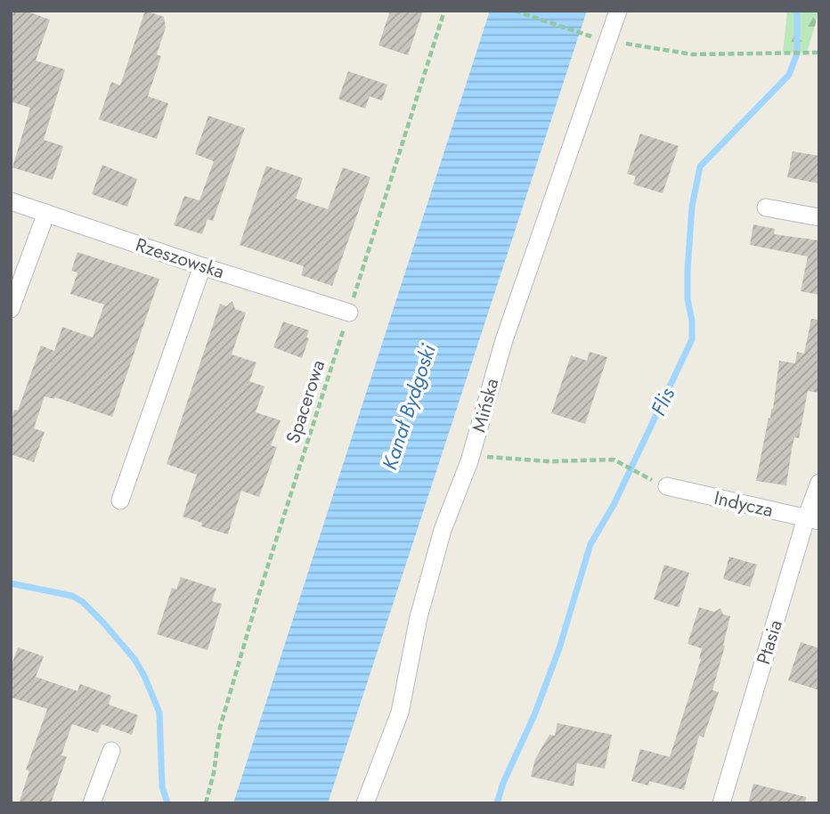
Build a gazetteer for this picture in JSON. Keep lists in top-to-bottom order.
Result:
{
  "streets": {
    "street": [
      "Rzeszowska",
      "Mińska",
      "Indycza",
      "Ptasia"
    ],
    "path": ["Spacerowa"]
  },
  "crossings": [
    ["Rzeszowska", "Spacerowa"],
    ["Indycza", "Ptasia"]
  ],
  "water": ["Flis", "Kanał Bydgoski"]
}
